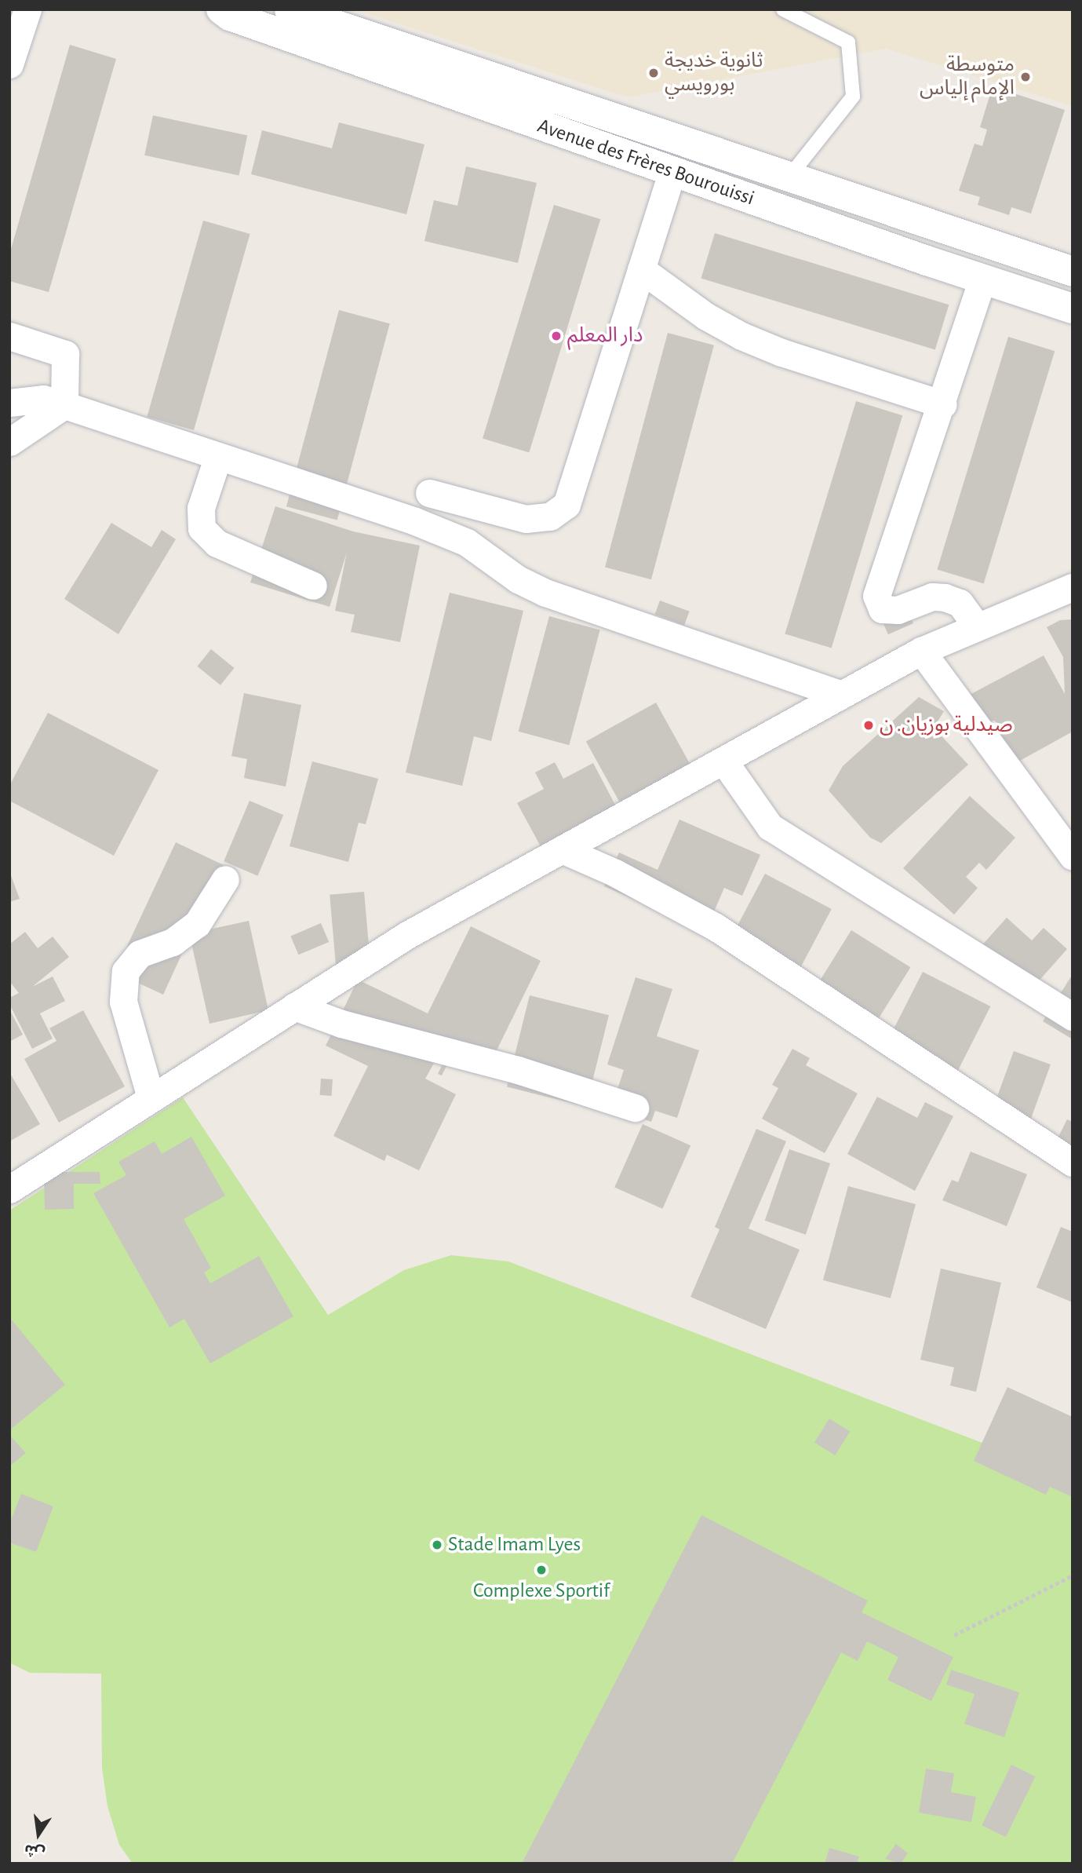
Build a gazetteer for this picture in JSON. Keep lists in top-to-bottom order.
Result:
{
  "streets": {
    "main road": ["Avenue des Frères Bourouissi"]
  },
  "places": [
    "ثانوية خديجة بورويسي",
    "متوسطة الإمام إلياس",
    "دار المعلم",
    "صيدلية بوزيان. ن",
    "Stade Imam Lyes",
    "Complexe Sportif"
  ],
  "north": "bottom"
}
